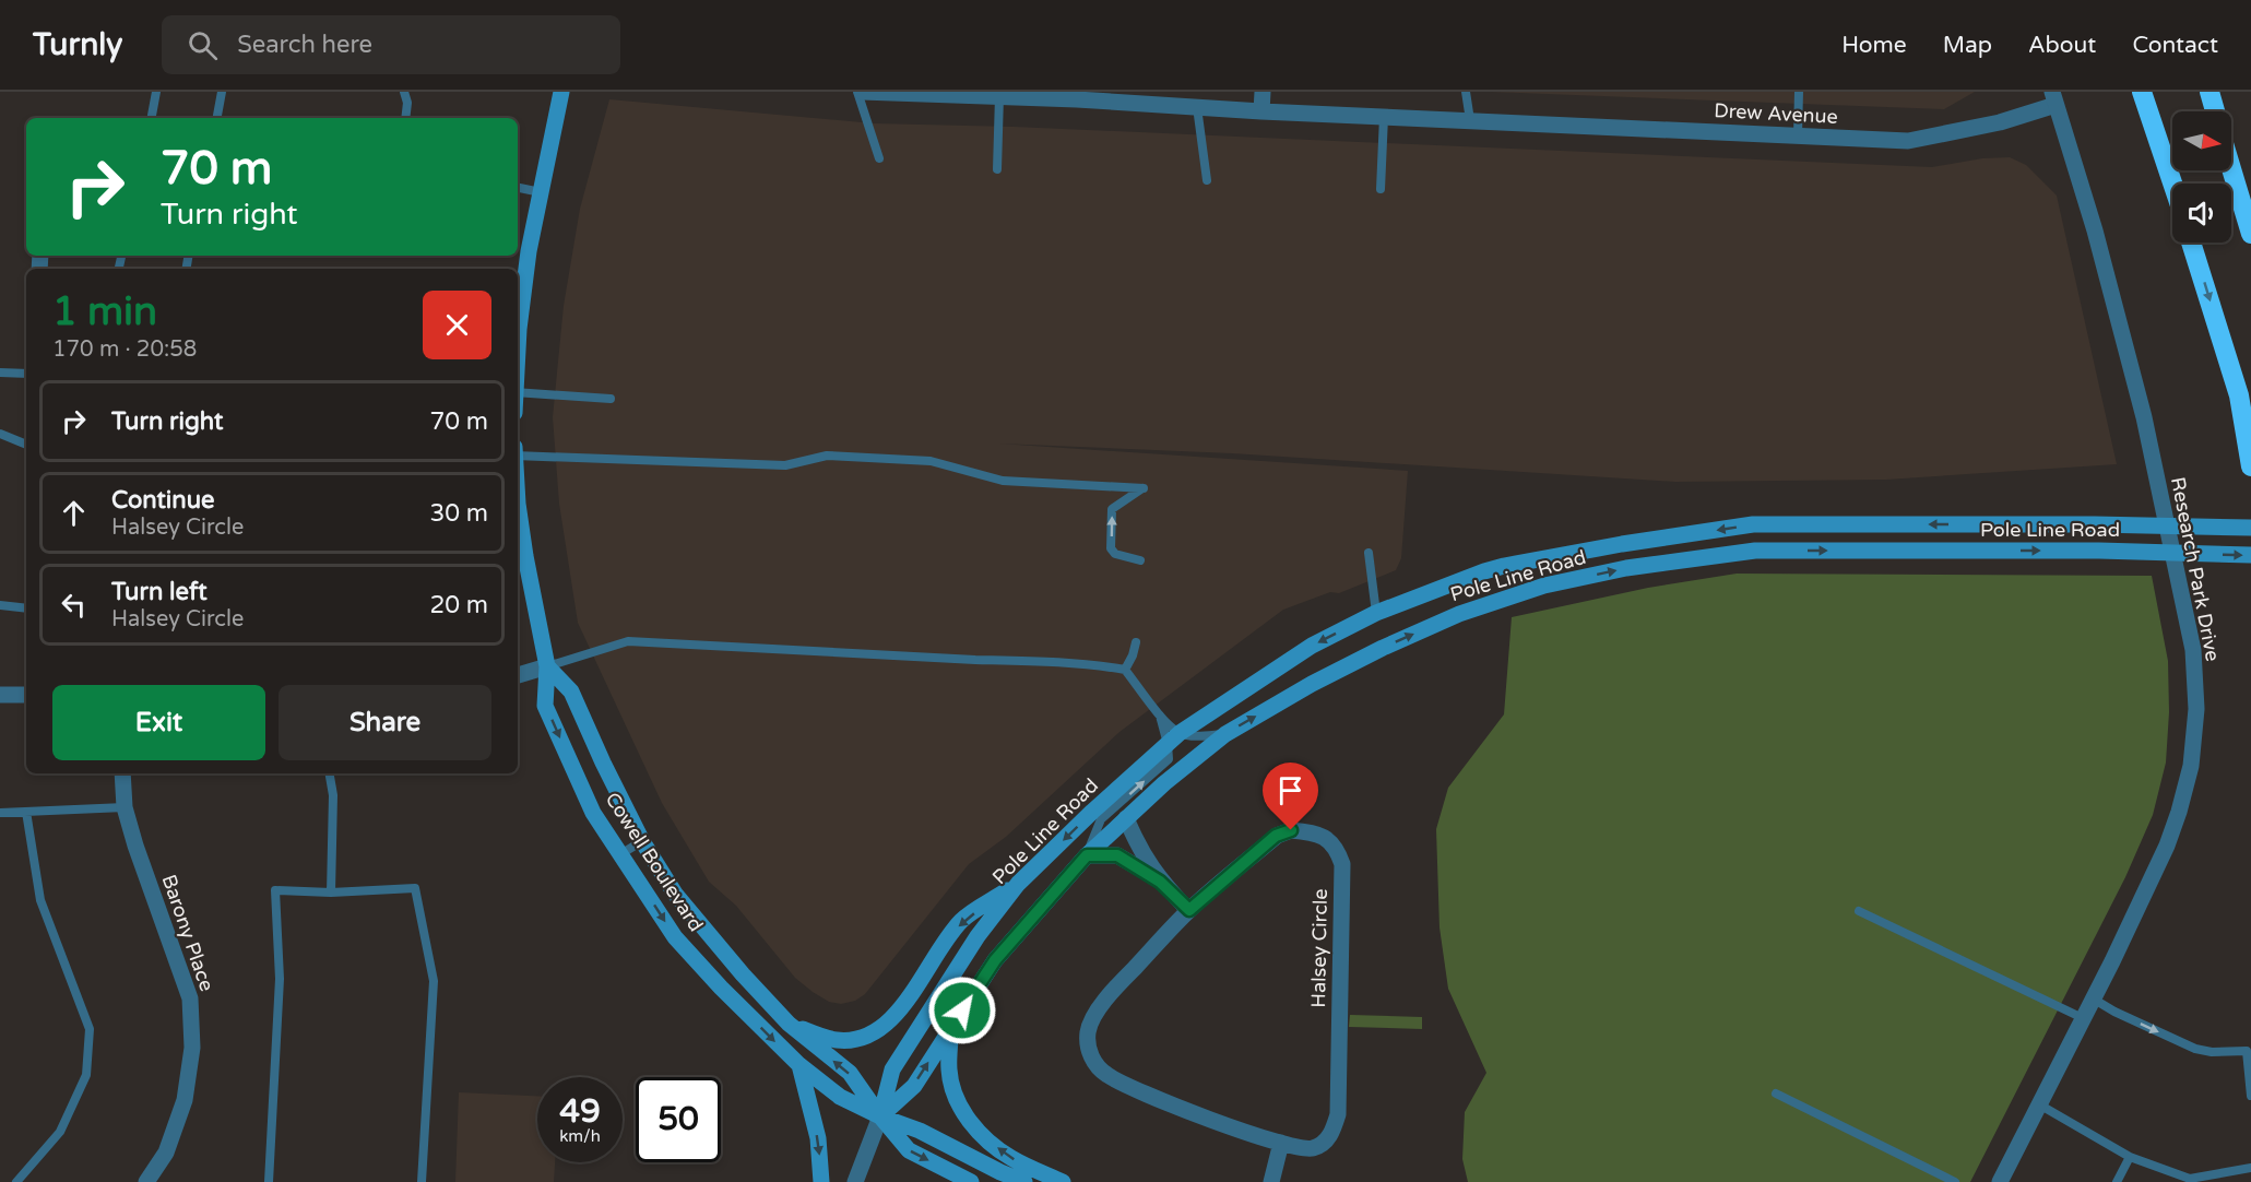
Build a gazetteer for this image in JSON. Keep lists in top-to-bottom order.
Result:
{
  "streets": {
    "main road": ["Pole Line Road", "Cowell Boulevard"],
    "street": [
      "Drew Avenue",
      "Research Park Drive",
      "Barony Place",
      "Halsey Circle"
    ]
  },
  "crossings": [
    ["Drew Avenue", "Research Park Drive"],
    ["Pole Line Road", "Cowell Boulevard"]
  ],
  "north": "right",
  "page": {
    "header": "Turnly",
    "search": "Search here",
    "nav": [
      "Home",
      "Map",
      "About",
      "Contact"
    ],
    "turn": ["70 m", "Turn right"],
    "heading": ["1 min", "170 m · 20:58"],
    "list": [
      {
        "name": "Turn right",
        "value": "70 m"
      },
      {
        "name": "Continue",
        "note": "Halsey Circle",
        "value": "30 m"
      },
      {
        "name": "Turn left",
        "note": "Halsey Circle",
        "value": "20 m"
      }
    ],
    "buttons": ["Exit", "Share"],
    "speed": "49 km/h",
    "limit": "50"
  }
}
